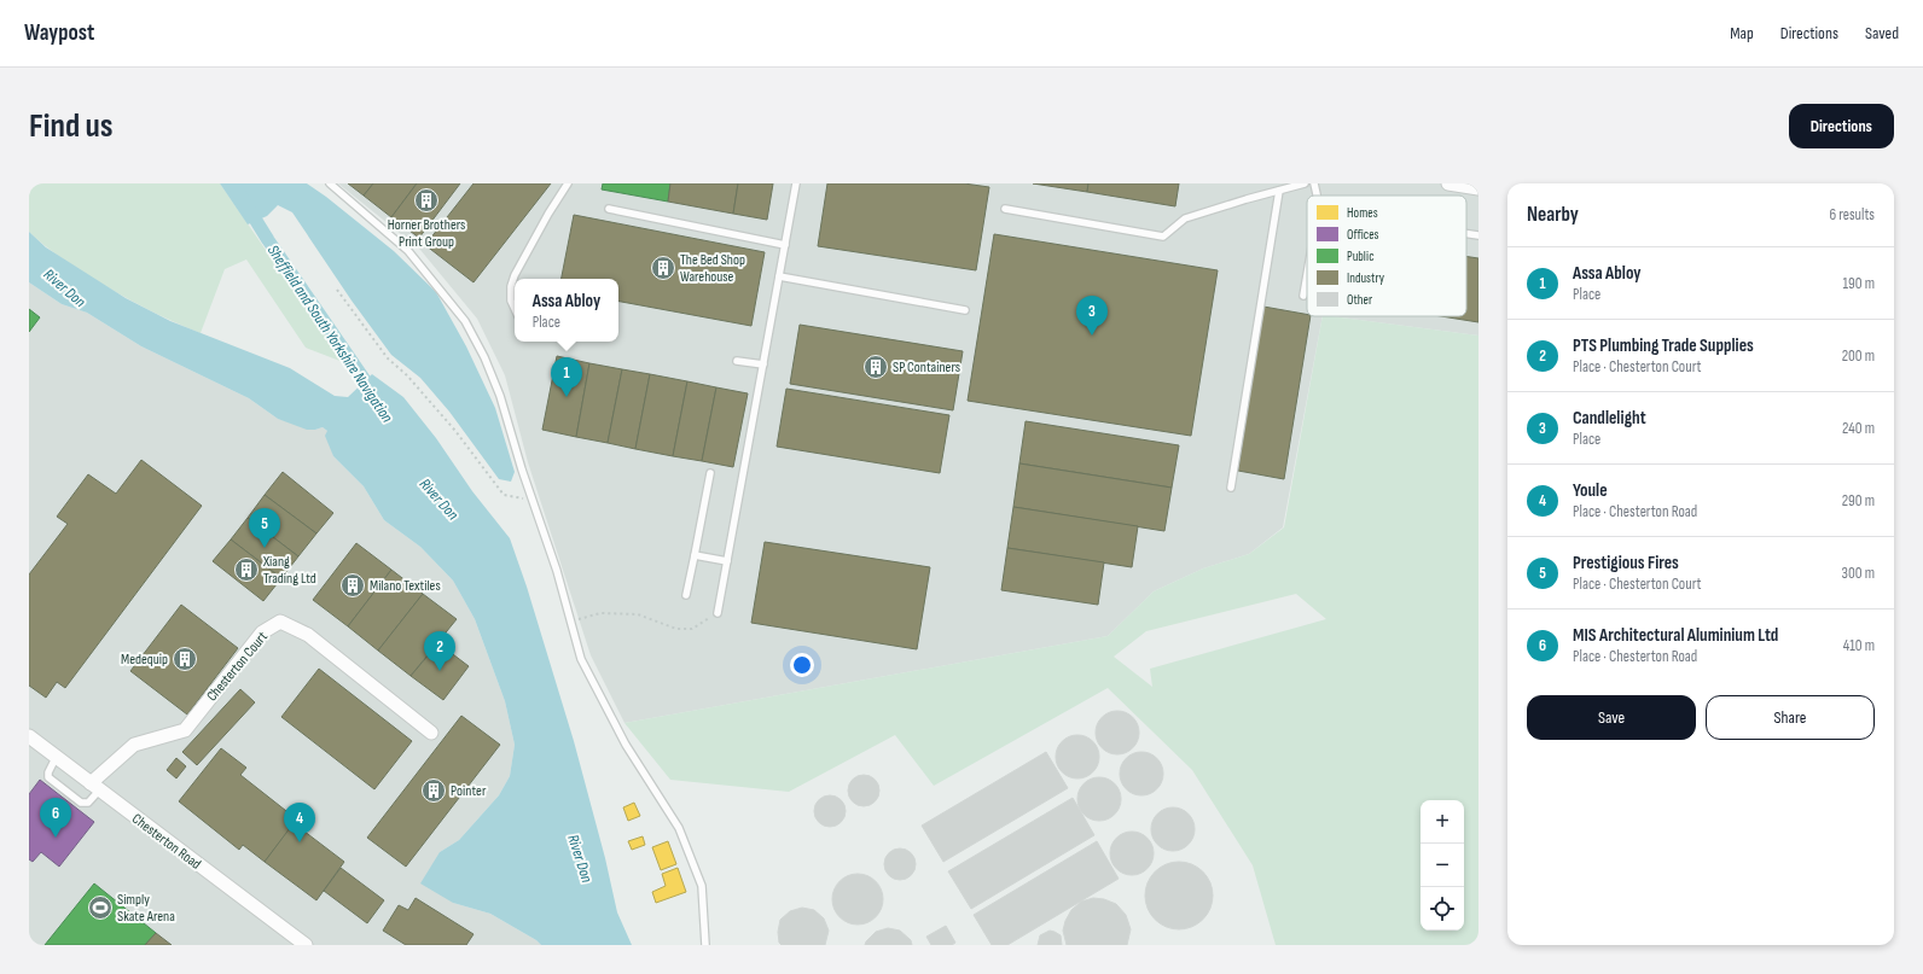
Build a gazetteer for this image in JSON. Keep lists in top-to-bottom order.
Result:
{
  "streets": {
    "street": ["Chesterton Court", "Chesterton Road"]
  },
  "crossings": [
    ["Chesterton Court", "Chesterton Road"]
  ],
  "water": ["River Don", "Sheffield and South Yorkshire Navigation"],
  "places": {
    "building": [
      "Horner Brothers Print Group",
      "The Bed Shop Warehouse",
      "SP Containers",
      "Xiang Trading Ltd",
      "Milano Textiles",
      "Medequip",
      "Pointer"
    ],
    "sports": ["Simply Skate Arena"]
  },
  "legend": [
    "Homes",
    "Offices",
    "Public",
    "Industry",
    "Other"
  ],
  "page": {
    "header": "Waypost",
    "nav": ["Map", "Directions", "Saved"],
    "buttons": [
      "Directions",
      ["Save", "Share"]
    ],
    "title": "Find us",
    "heading": ["Nearby", "6 results"],
    "list": [
      {
        "mark": "1",
        "name": "Assa Abloy",
        "note": "Place",
        "value": "190 m"
      },
      {
        "mark": "2",
        "name": "PTS Plumbing Trade Supplies",
        "note": "Place · Chesterton Court",
        "value": "200 m"
      },
      {
        "mark": "3",
        "name": "Candlelight",
        "note": "Place",
        "value": "240 m"
      },
      {
        "mark": "4",
        "name": "Youle",
        "note": "Place · Chesterton Road",
        "value": "290 m"
      },
      {
        "mark": "5",
        "name": "Prestigious Fires",
        "note": "Place · Chesterton Court",
        "value": "300 m"
      },
      {
        "mark": "6",
        "name": "MIS Architectural Aluminium Ltd",
        "note": "Place · Chesterton Road",
        "value": "410 m"
      }
    ],
    "popup": ["Assa Abloy", "Place"],
    "pins": [
      "3",
      "1",
      "5",
      "2",
      "6",
      "4"
    ],
    "map_buttons": ["+", "−"]
  }
}
